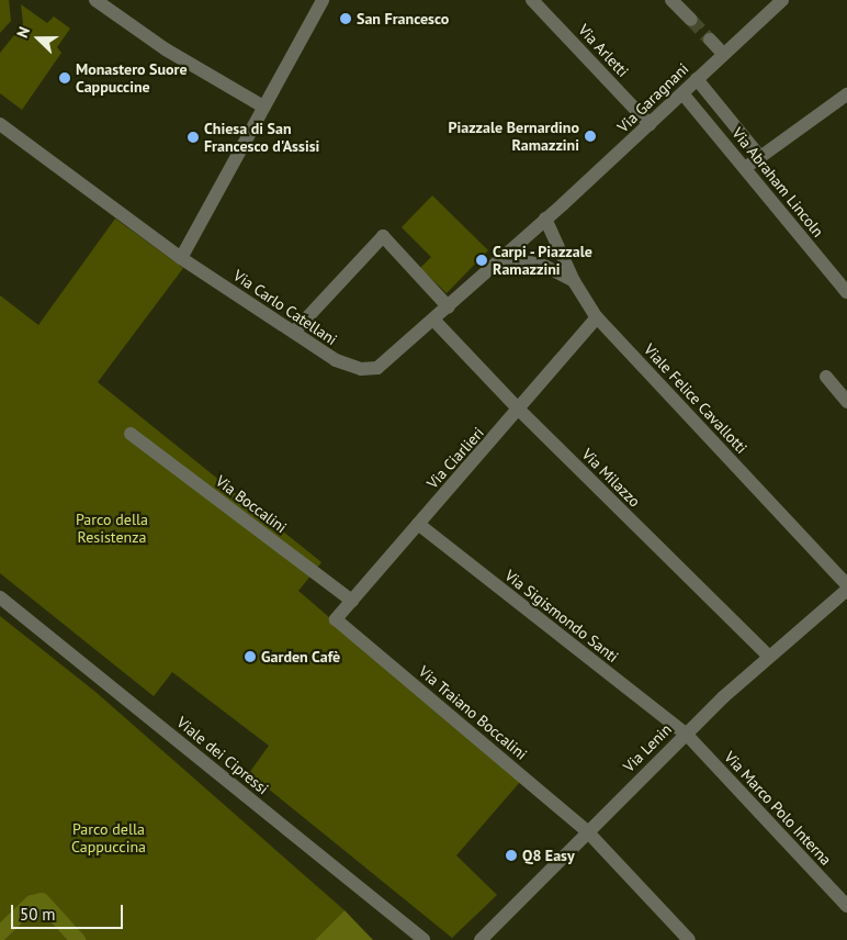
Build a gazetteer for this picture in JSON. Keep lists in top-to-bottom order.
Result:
{
  "streets": {
    "street": [
      "Via Arletti",
      "Via Garagnani",
      "Via Abraham Lincoln",
      "Via Carlo Catellani",
      "Viale Felice Cavallotti",
      "Via Ciarlieri",
      "Via Milazzo",
      "Via Boccalini",
      "Via Sigismondo Santi",
      "Via Traiano Boccalini",
      "Via Lenin",
      "Viale dei Cipressi",
      "Via Marco Polo Interna"
    ]
  },
  "crossings": [
    ["Via Arletti", "Via Garagnani"],
    ["Via Garagnani", "Via Abraham Lincoln"],
    ["Via Garagnani", "Via Carlo Catellani"],
    ["Via Garagnani", "Viale Felice Cavallotti"],
    ["Via Carlo Catellani", "Viale Felice Cavallotti"],
    ["Via Carlo Catellani", "Via Milazzo"],
    ["Viale Felice Cavallotti", "Via Ciarlieri"],
    ["Viale Felice Cavallotti", "Via Lenin"],
    ["Via Ciarlieri", "Via Milazzo"],
    ["Via Ciarlieri", "Via Boccalini"],
    ["Via Ciarlieri", "Via Sigismondo Santi"],
    ["Via Ciarlieri", "Via Traiano Boccalini"],
    ["Via Milazzo", "Via Lenin"],
    ["Via Sigismondo Santi", "Via Lenin"],
    ["Via Sigismondo Santi", "Via Marco Polo Interna"],
    ["Via Traiano Boccalini", "Via Lenin"],
    ["Via Lenin", "Via Marco Polo Interna"]
  ],
  "parks": ["Parco della Resistenza", "Parco della Cappuccina"],
  "places": [
    "San Francesco",
    "Monastero Suore Cappuccine",
    "Piazzale Bernardino Ramazzini",
    "Chiesa di San Francesco d'Assisi",
    "Carpi - Piazzale Ramazzini",
    "Garden Cafè",
    "Q8 Easy"
  ],
  "scale_bar": "50 m",
  "north": "left"
}
